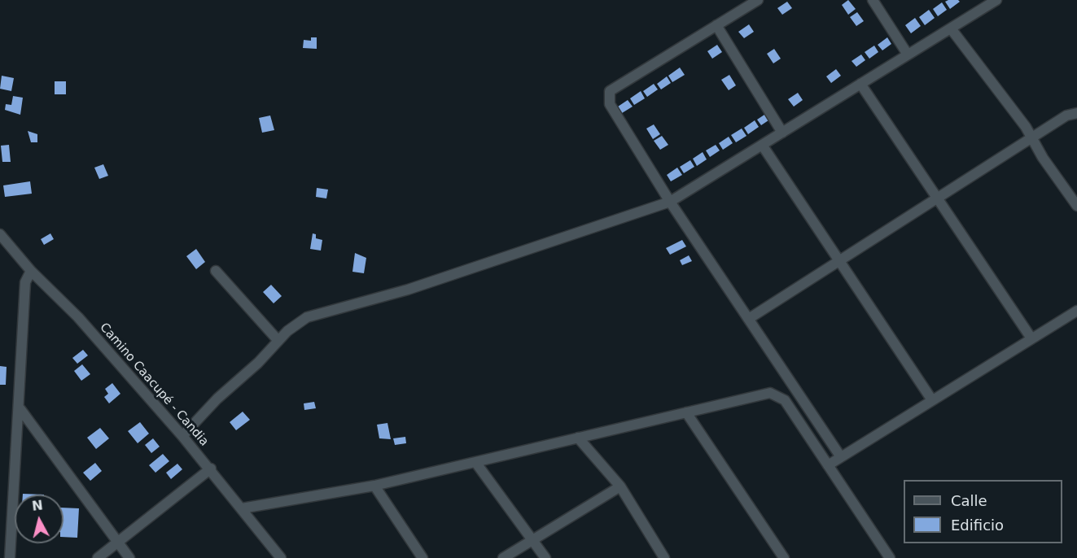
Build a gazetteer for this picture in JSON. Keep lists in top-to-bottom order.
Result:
{
  "streets": {
    "street": ["Camino Caacupé - Candia"]
  },
  "legend": ["Calle", "Edificio"],
  "north": "top"
}
